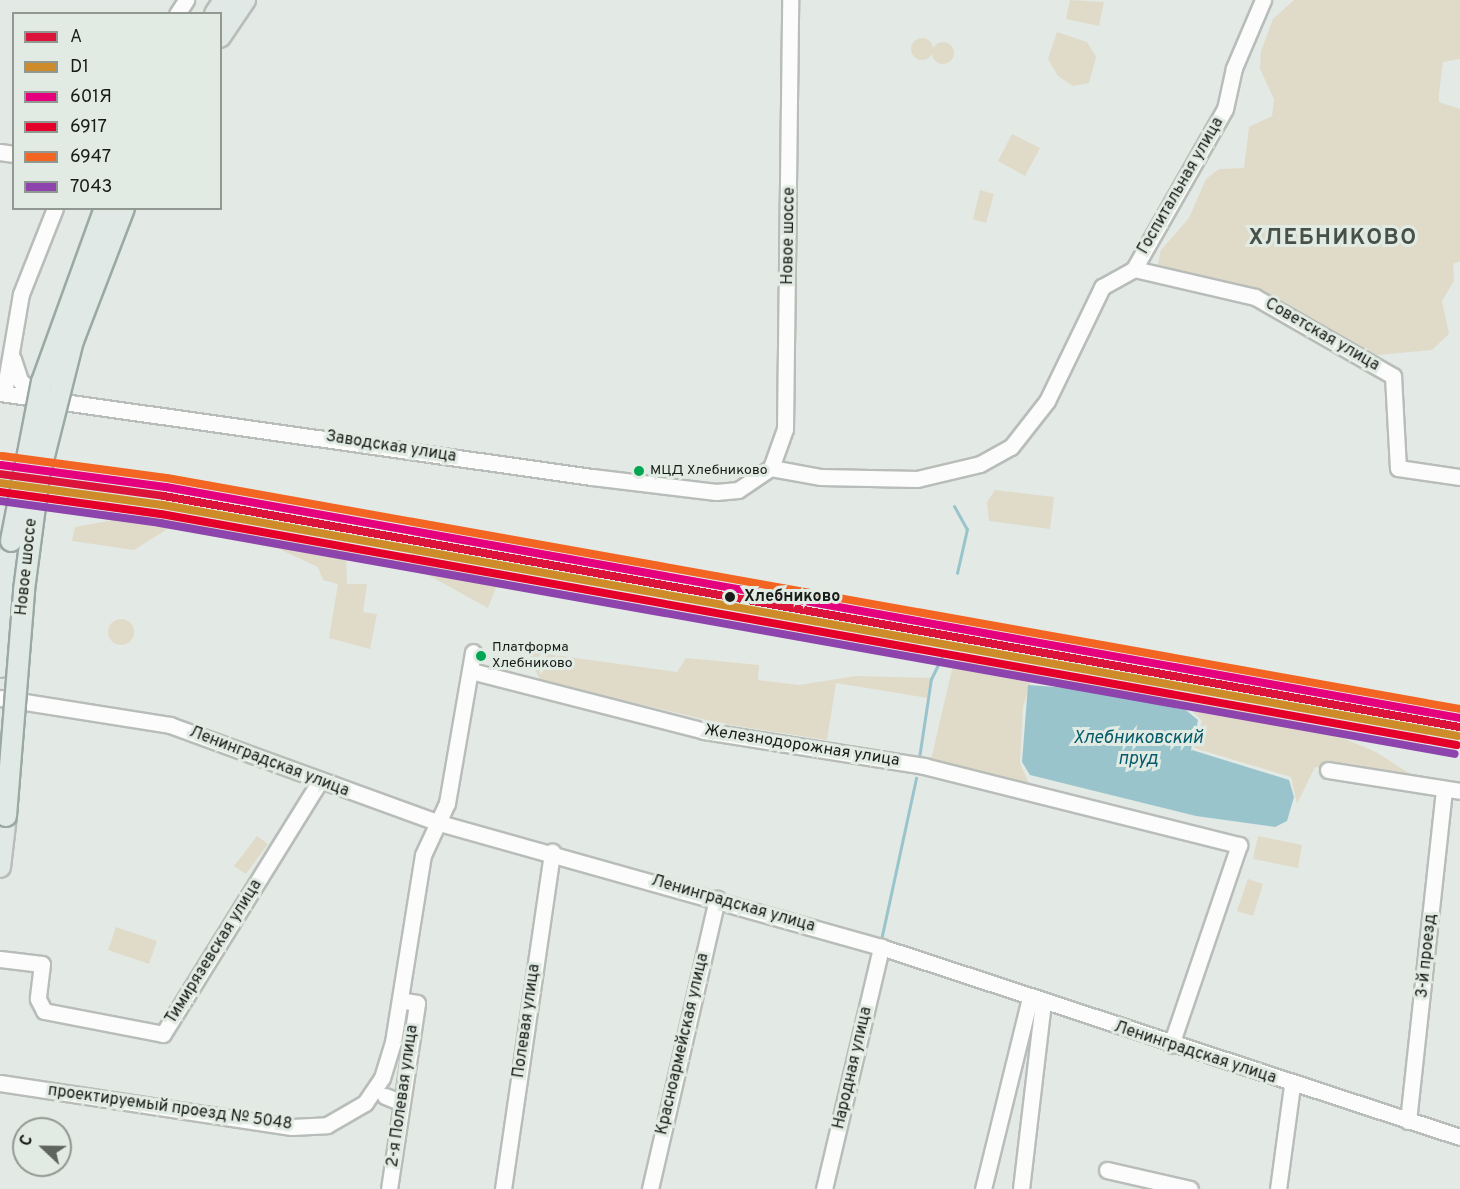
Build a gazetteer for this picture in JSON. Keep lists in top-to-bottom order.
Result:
{
  "streets": {
    "main road": ["Новое шоссе"],
    "street": [
      "Госпитальная улица",
      "Советская улица",
      "Заводская улица",
      "Железнодорожная улица",
      "Ленинградская улица",
      "Тимирязевская улица",
      "3-й проезд",
      "Полевая улица",
      "Красноармейская улица",
      "Народная улица",
      "2-я Полевая улица",
      "проектируемый проезд № 5048"
    ]
  },
  "crossings": [
    ["Госпитальная улица", "Новое шоссе"],
    ["Госпитальная улица", "Советская улица"],
    ["Госпитальная улица", "Заводская улица"],
    ["Новое шоссе", "Заводская улица"],
    ["Железнодорожная улица", "Ленинградская улица"],
    ["Ленинградская улица", "Тимирязевская улица"],
    ["Ленинградская улица", "3-й проезд"],
    ["Ленинградская улица", "Полевая улица"],
    ["Ленинградская улица", "Красноармейская улица"],
    ["Ленинградская улица", "Народная улица"],
    ["Ленинградская улица", "проектируемый проезд № 5048"],
    ["2-я Полевая улица", "проектируемый проезд № 5048"]
  ],
  "districts": ["ХЛЕБНИКОВО"],
  "water": ["Хлебниковский пруд"],
  "places": ["МЦД Хлебниково", "Хлебниково", "Платформа Хлебниково"],
  "lines": [
    "transit line 6947",
    "transit line 601Я",
    "transit line A",
    "transit line D1",
    "transit line 6917",
    "transit line 7043"
  ],
  "legend": [
    "A",
    "D1",
    "601Я",
    "6917",
    "6947",
    "7043"
  ],
  "north": "left"
}
